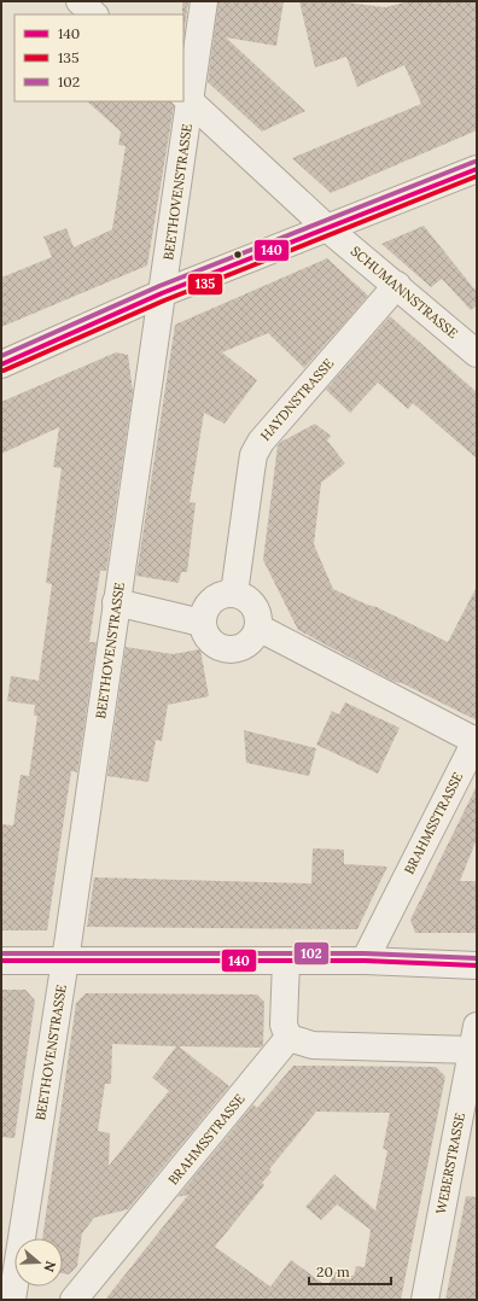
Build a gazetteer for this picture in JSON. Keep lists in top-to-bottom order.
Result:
{
  "streets": {
    "street": [
      "BEETHOVENSTRASSE",
      "SCHUMANNSTRASSE",
      "HAYDNSTRASSE",
      "BRAHMSSTRASSE",
      "WEBERSTRASSE"
    ]
  },
  "crossings": [
    ["BEETHOVENSTRASSE", "SCHUMANNSTRASSE"],
    ["SCHUMANNSTRASSE", "HAYDNSTRASSE"]
  ],
  "lines": ["transit line 102", "transit line 140", "transit line 135"],
  "legend": ["140", "135", "102"],
  "scale_bar": "20 m",
  "north": "right"
}
